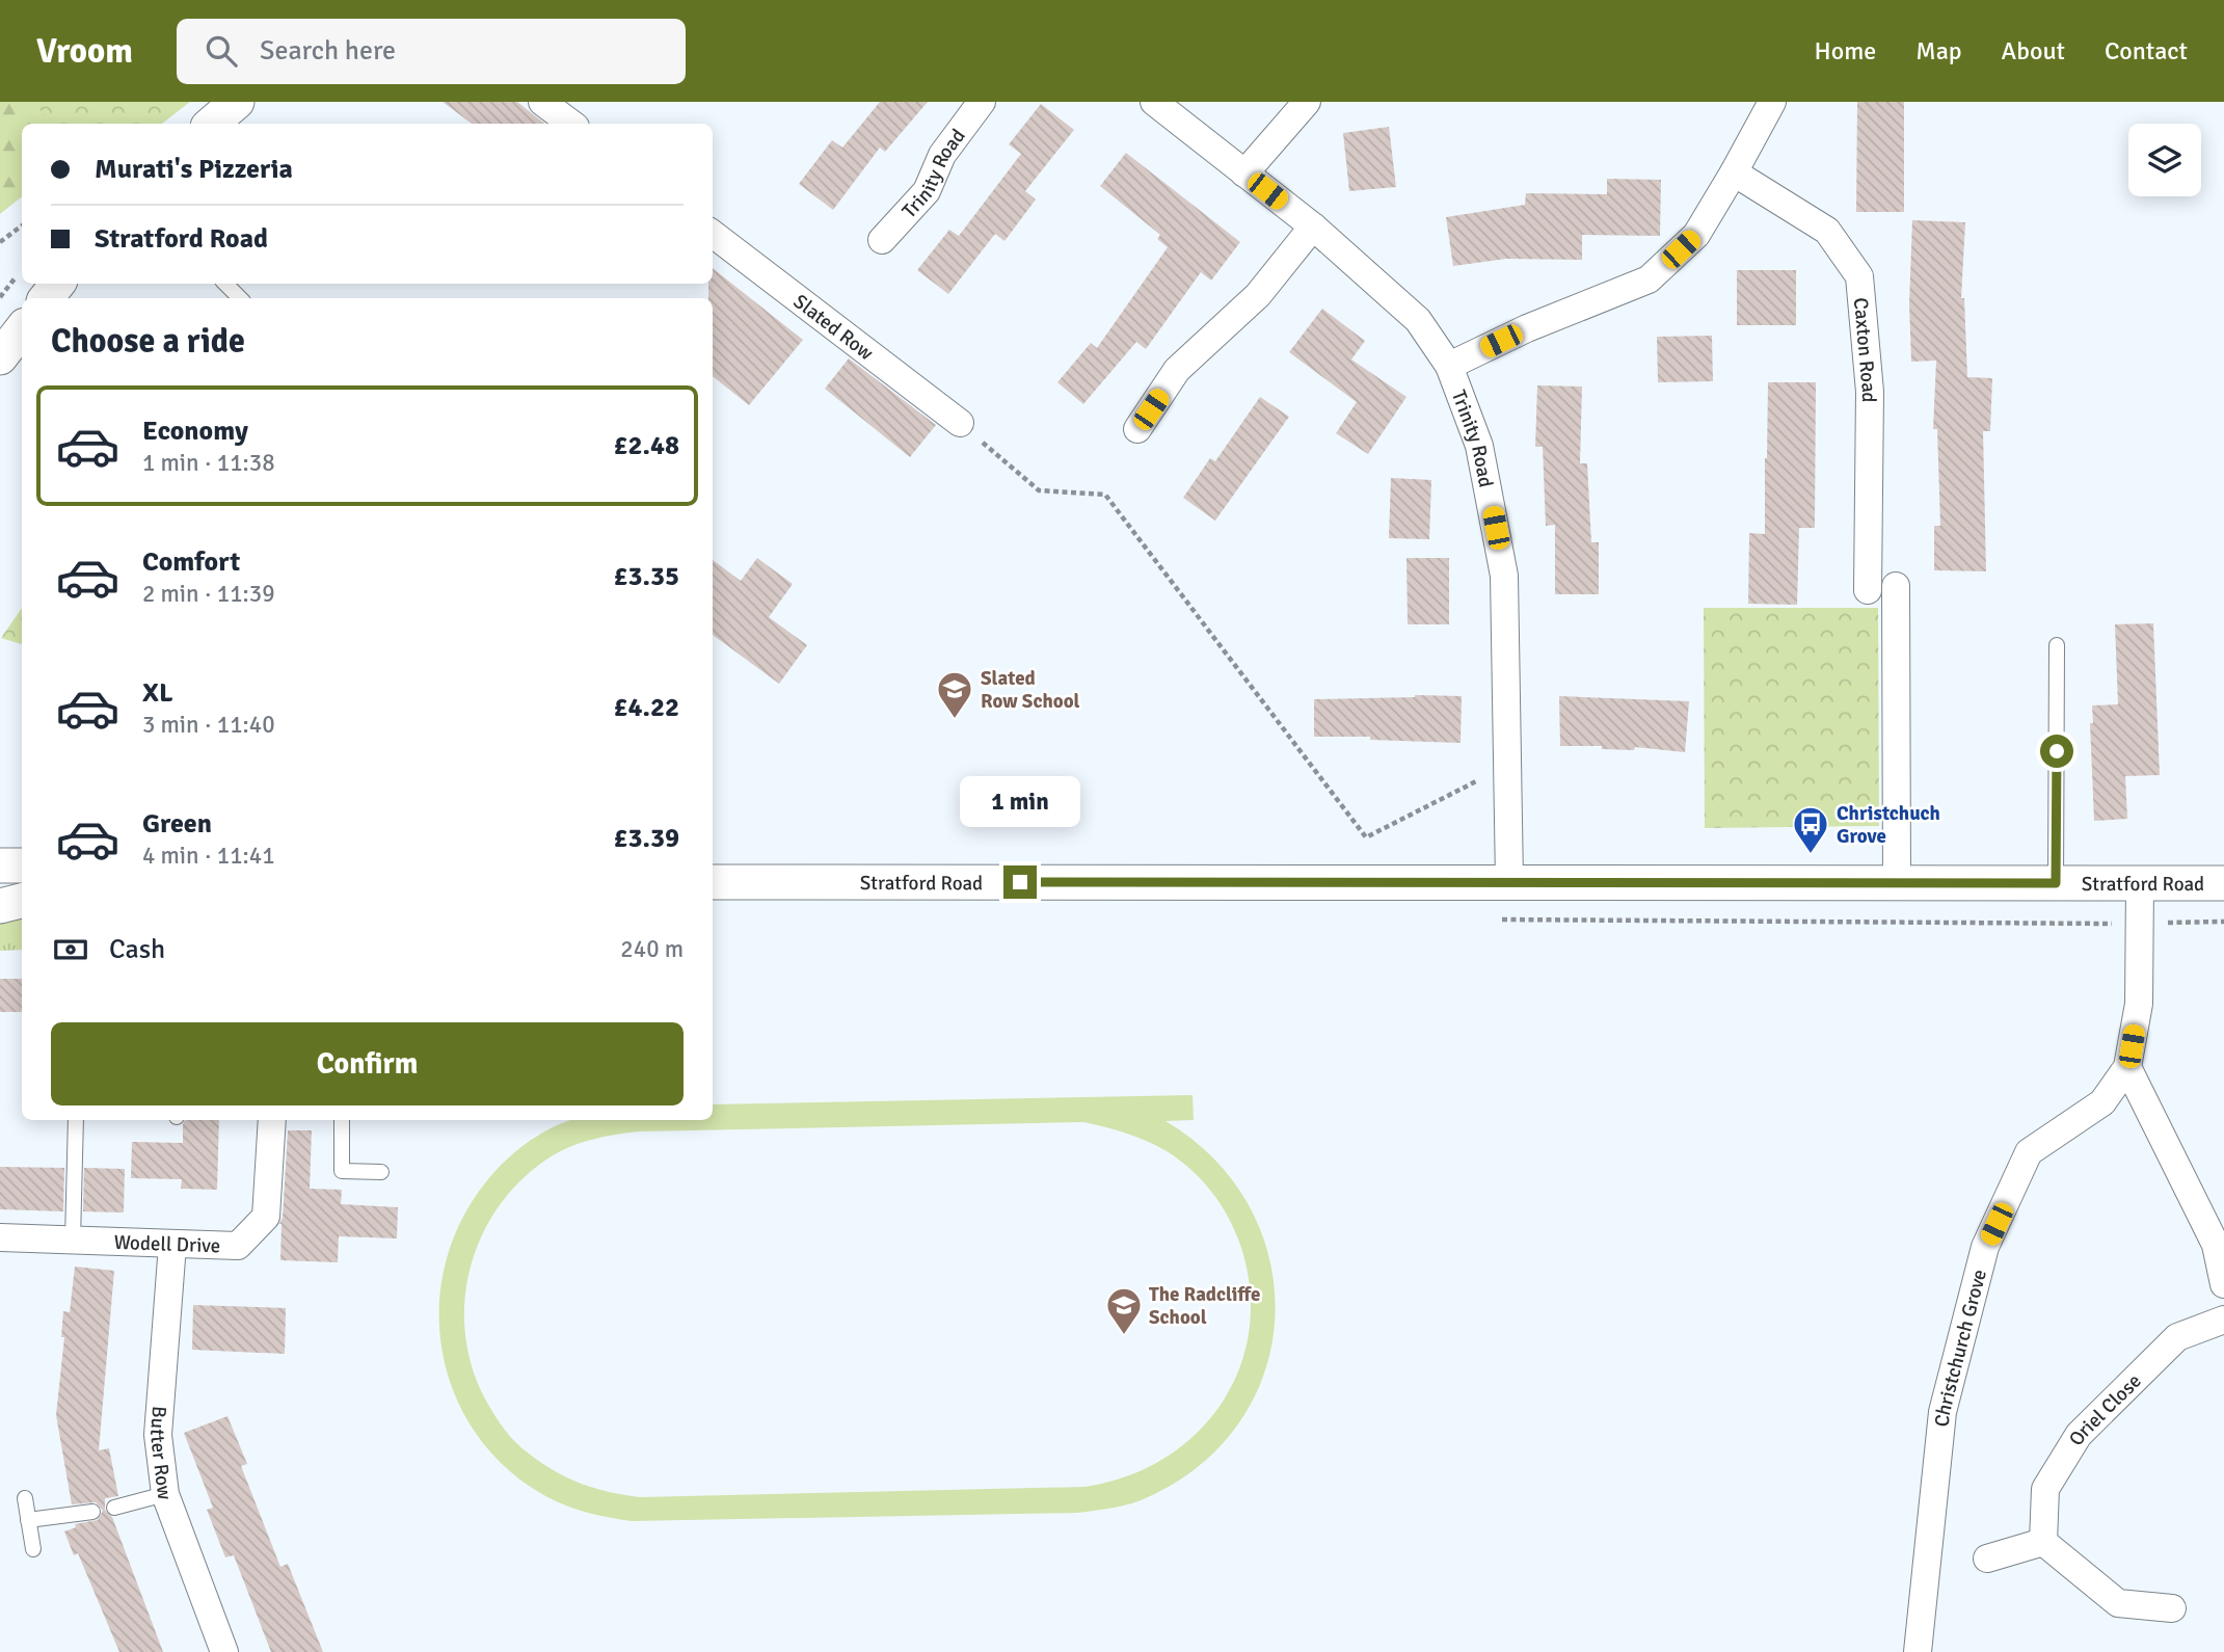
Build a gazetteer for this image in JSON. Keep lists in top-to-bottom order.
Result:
{
  "streets": {
    "street": [
      "Trinity Road",
      "Slated Row",
      "Caxton Road",
      "Stratford Road",
      "Wodell Drive",
      "Christchurch Grove",
      "Oriel Close",
      "Butter Row"
    ]
  },
  "crossings": [
    ["Trinity Road", "Stratford Road"],
    ["Stratford Road", "Christchurch Grove"],
    ["Wodell Drive", "Butter Row"]
  ],
  "places": {
    "school or university": ["Slated Row School", "The Radcliffe School"],
    "bus stop": ["Christchuch Grove"]
  },
  "page": {
    "header": "Vroom",
    "search": "Search here",
    "nav": [
      "Home",
      "Map",
      "About",
      "Contact"
    ],
    "banner": ["Murati's Pizzeria", "Stratford Road"],
    "heading": "Choose a ride",
    "list": [
      {
        "name": "Economy",
        "note": "1 min · 11:38",
        "value": "£2.48"
      },
      {
        "name": "Comfort",
        "note": "2 min · 11:39",
        "value": "£3.35"
      },
      {
        "name": "XL",
        "note": "3 min · 11:40",
        "value": "£4.22"
      },
      {
        "name": "Green",
        "note": "4 min · 11:41",
        "value": "£3.39"
      }
    ],
    "bubble": "1 min",
    "pay": ["Cash", "240 m"],
    "buttons": "Confirm"
  }
}
